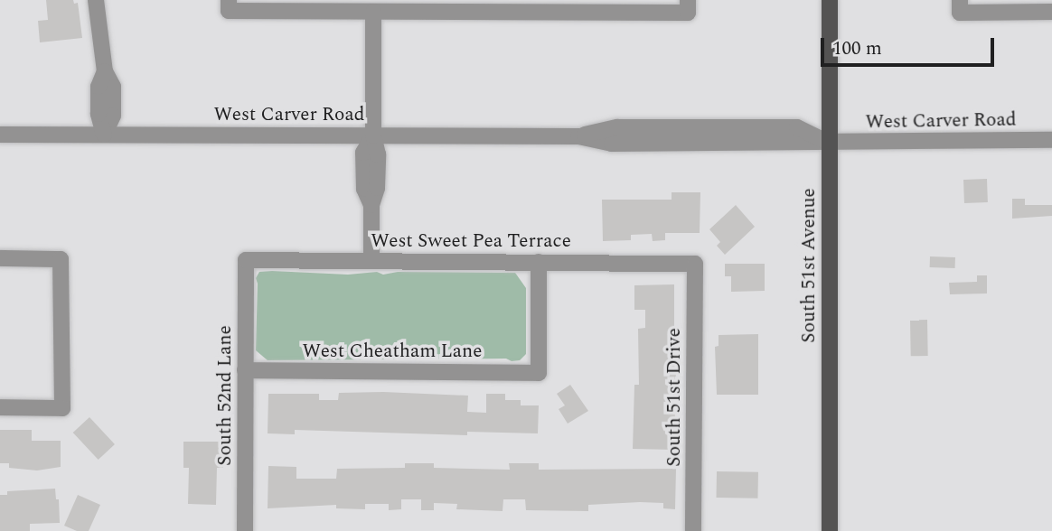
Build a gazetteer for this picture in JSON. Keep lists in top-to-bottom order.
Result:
{
  "streets": {
    "main road": ["South 51st Avenue"],
    "street": [
      "West Carver Road",
      "West Sweet Pea Terrace",
      "West Cheatham Lane",
      "South 52nd Lane",
      "South 51st Drive"
    ]
  },
  "crossings": [
    ["West Carver Road", "South 51st Avenue"],
    ["West Sweet Pea Terrace", "West Cheatham Lane"],
    ["West Sweet Pea Terrace", "South 52nd Lane"],
    ["West Sweet Pea Terrace", "South 51st Drive"],
    ["West Cheatham Lane", "South 52nd Lane"]
  ],
  "scale_bar": "100 m"
}
